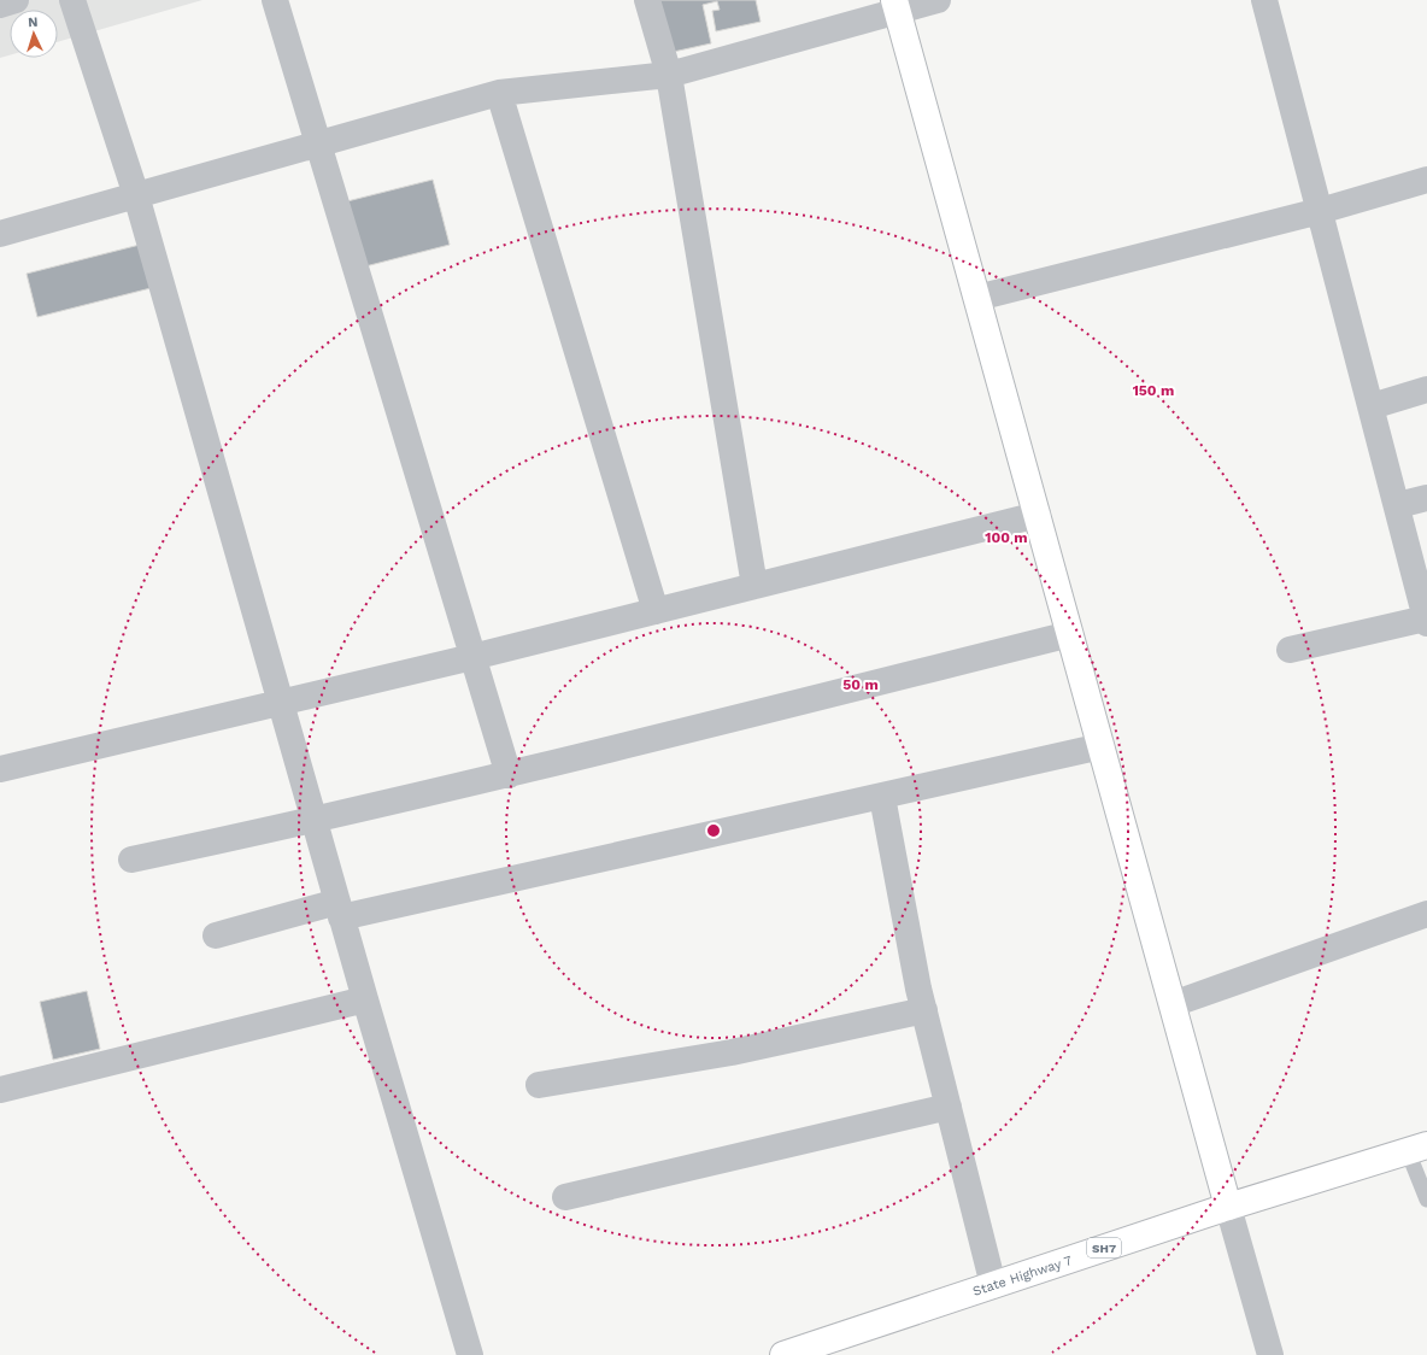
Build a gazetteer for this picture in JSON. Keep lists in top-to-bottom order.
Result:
{
  "streets": {
    "street": ["SH7", "State Highway 7"]
  },
  "north": "top",
  "rings": ["150 m", "100 m", "50 m"]
}
